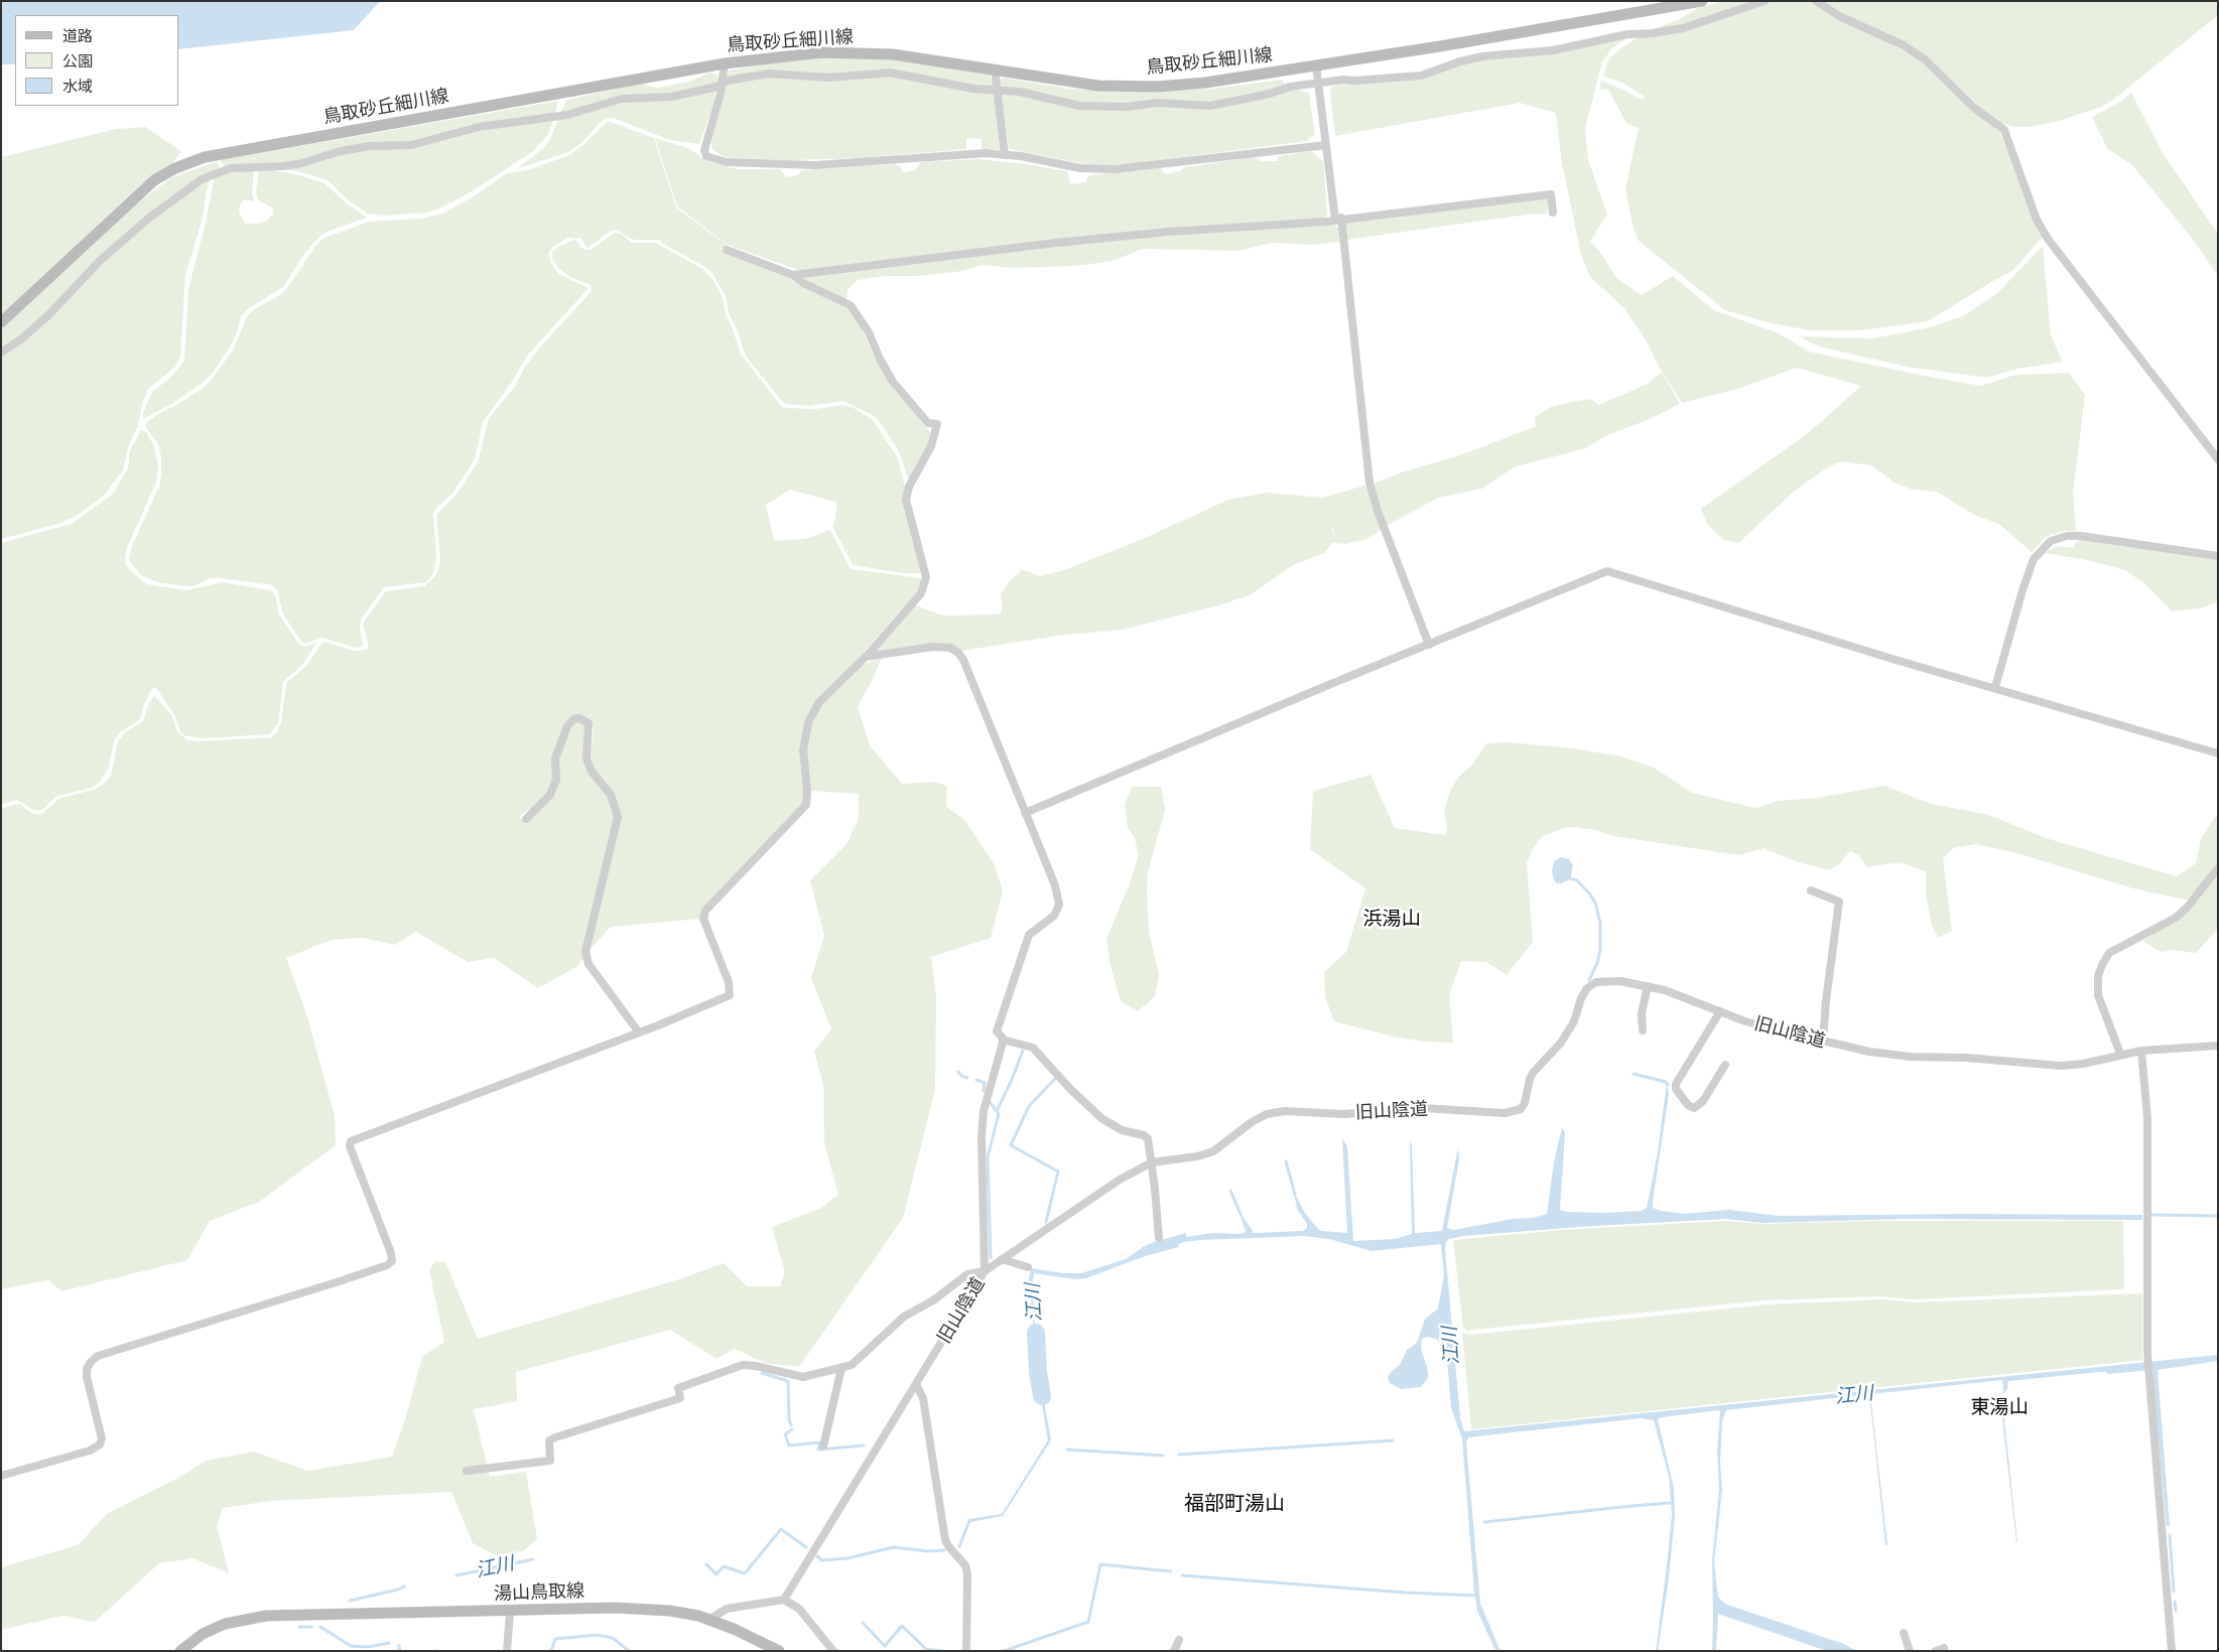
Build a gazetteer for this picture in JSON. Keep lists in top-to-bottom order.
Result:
{
  "streets": {
    "main road": ["鳥取砂丘細川線", "湯山鳥取線"],
    "street": ["旧山陰道"]
  },
  "districts": ["浜湯山", "東湯山", "福部町湯山"],
  "water": ["江川"],
  "legend": ["道路", "公園", "水域"]
}
